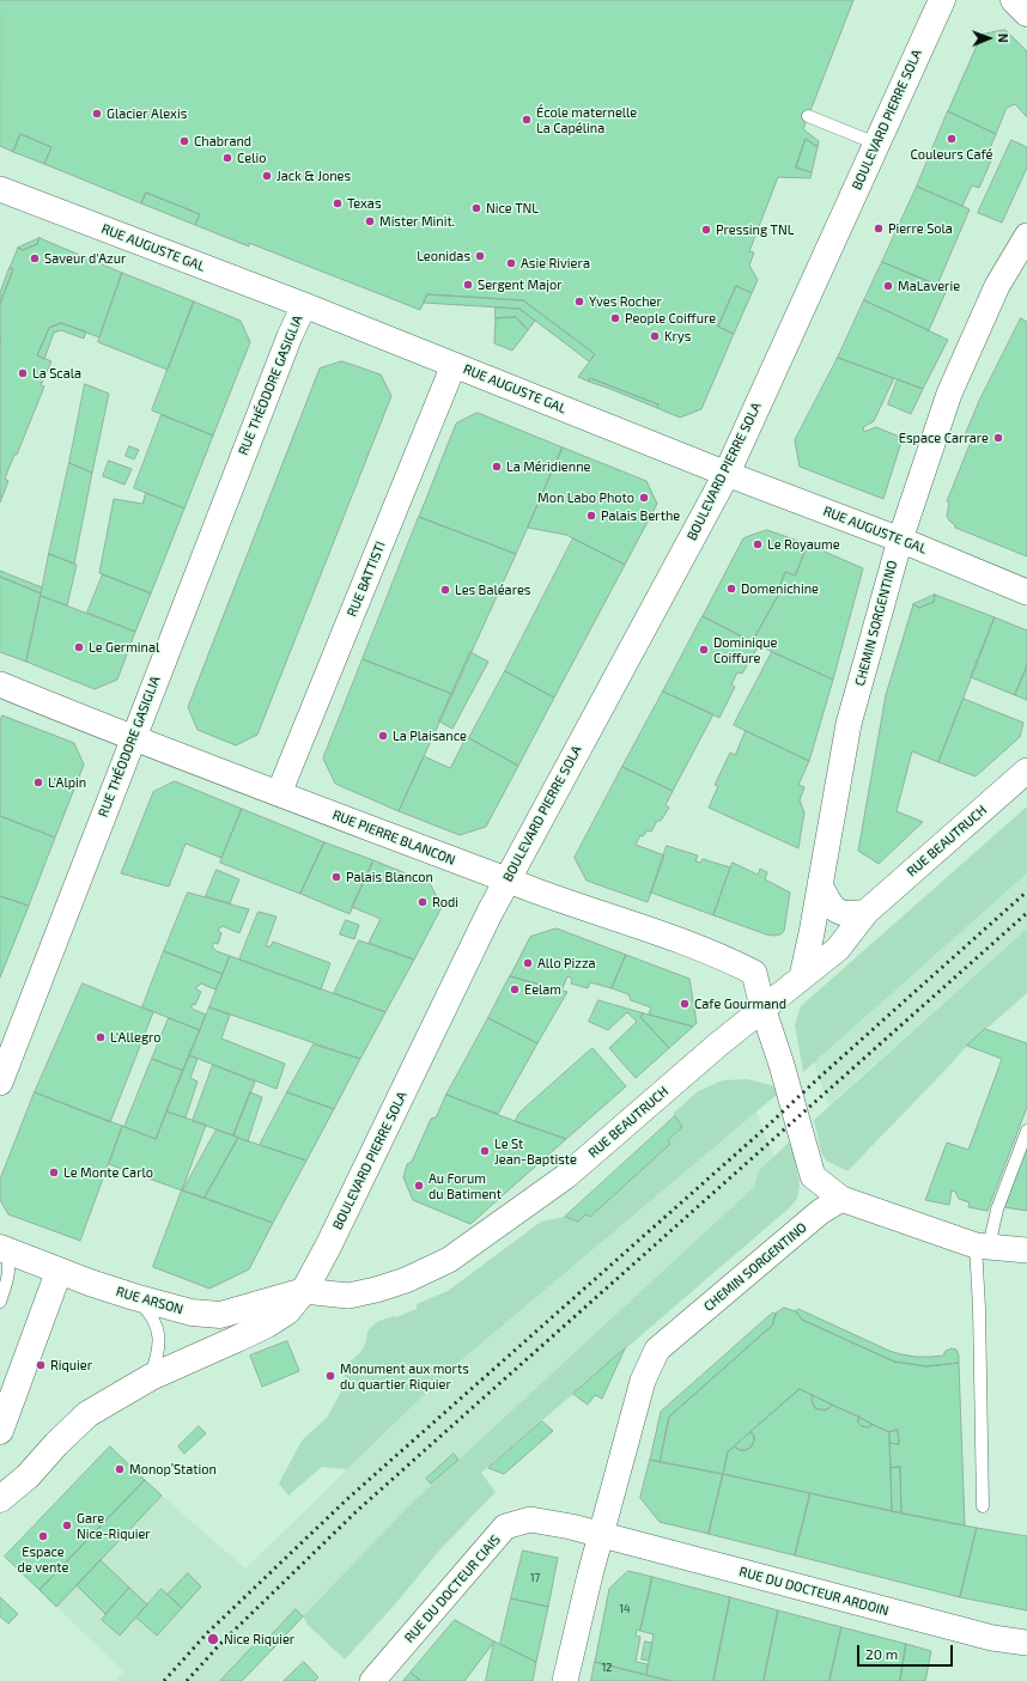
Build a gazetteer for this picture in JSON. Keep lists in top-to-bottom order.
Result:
{
  "streets": {
    "main road": ["BOULEVARD PIERRE SOLA", "RUE ARSON"],
    "street": [
      "RUE AUGUSTE GAL",
      "RUE THÉODORE GASIGLIA",
      "RUE BATTISTI",
      "CHEMIN SORGENTINO",
      "RUE PIERRE BLANCON",
      "RUE BEAUTRUCH",
      "RUE DU DOCTEUR CIAIS",
      "RUE DU DOCTEUR ARDOIN"
    ]
  },
  "crossings": [
    ["BOULEVARD PIERRE SOLA", "RUE AUGUSTE GAL"],
    ["BOULEVARD PIERRE SOLA", "RUE PIERRE BLANCON"],
    ["BOULEVARD PIERRE SOLA", "RUE BEAUTRUCH"],
    ["BOULEVARD PIERRE SOLA", "RUE ARSON"],
    ["RUE AUGUSTE GAL", "RUE THÉODORE GASIGLIA"],
    ["RUE AUGUSTE GAL", "RUE BATTISTI"],
    ["RUE AUGUSTE GAL", "CHEMIN SORGENTINO"],
    ["RUE THÉODORE GASIGLIA", "RUE PIERRE BLANCON"],
    ["RUE BATTISTI", "RUE PIERRE BLANCON"],
    ["CHEMIN SORGENTINO", "RUE BEAUTRUCH"],
    ["CHEMIN SORGENTINO", "RUE DU DOCTEUR CIAIS"],
    ["CHEMIN SORGENTINO", "RUE DU DOCTEUR ARDOIN"],
    ["RUE PIERRE BLANCON", "RUE BEAUTRUCH"],
    ["RUE BEAUTRUCH", "RUE ARSON"],
    ["RUE DU DOCTEUR CIAIS", "RUE DU DOCTEUR ARDOIN"]
  ],
  "places": [
    "Glacier Alexis",
    "École maternelle La Capélina",
    "Couleurs Café",
    "Chabrand",
    "Celio",
    "Jack & Jones",
    "Texas",
    "Nice TNL",
    "Mister Minit.",
    "Pierre Sola",
    "Pressing TNL",
    "Leonidas",
    "Saveur d'Azur",
    "Asie Riviera",
    "Sergent Major",
    "MaLaverie",
    "Yves Rocher",
    "People Coiffure",
    "Krys",
    "La Scala",
    "Espace Carrare",
    "La Méridienne",
    "Mon Labo Photo",
    "Palais Berthe",
    "Le Royaume",
    "Domenichine",
    "Les Baléares",
    "Le Germinal",
    "Dominique Coiffure",
    "La Plaisance",
    "L'Alpin",
    "Palais Blancon",
    "Rodi",
    "Allo Pizza",
    "Eelam",
    "Cafe Gourmand",
    "L'Allegro",
    "Le St Jean-Baptiste",
    "Le Monte Carlo",
    "Au Forum du Batiment",
    "Riquier",
    "Monument aux morts du quartier Riquier",
    "Monop’Station",
    "Gare Nice-Riquier",
    "Espace de vente",
    "Nice Riquier"
  ],
  "house_numbers": ["17", "14", "12"],
  "scale_bar": "20 m",
  "north": "right"
}
